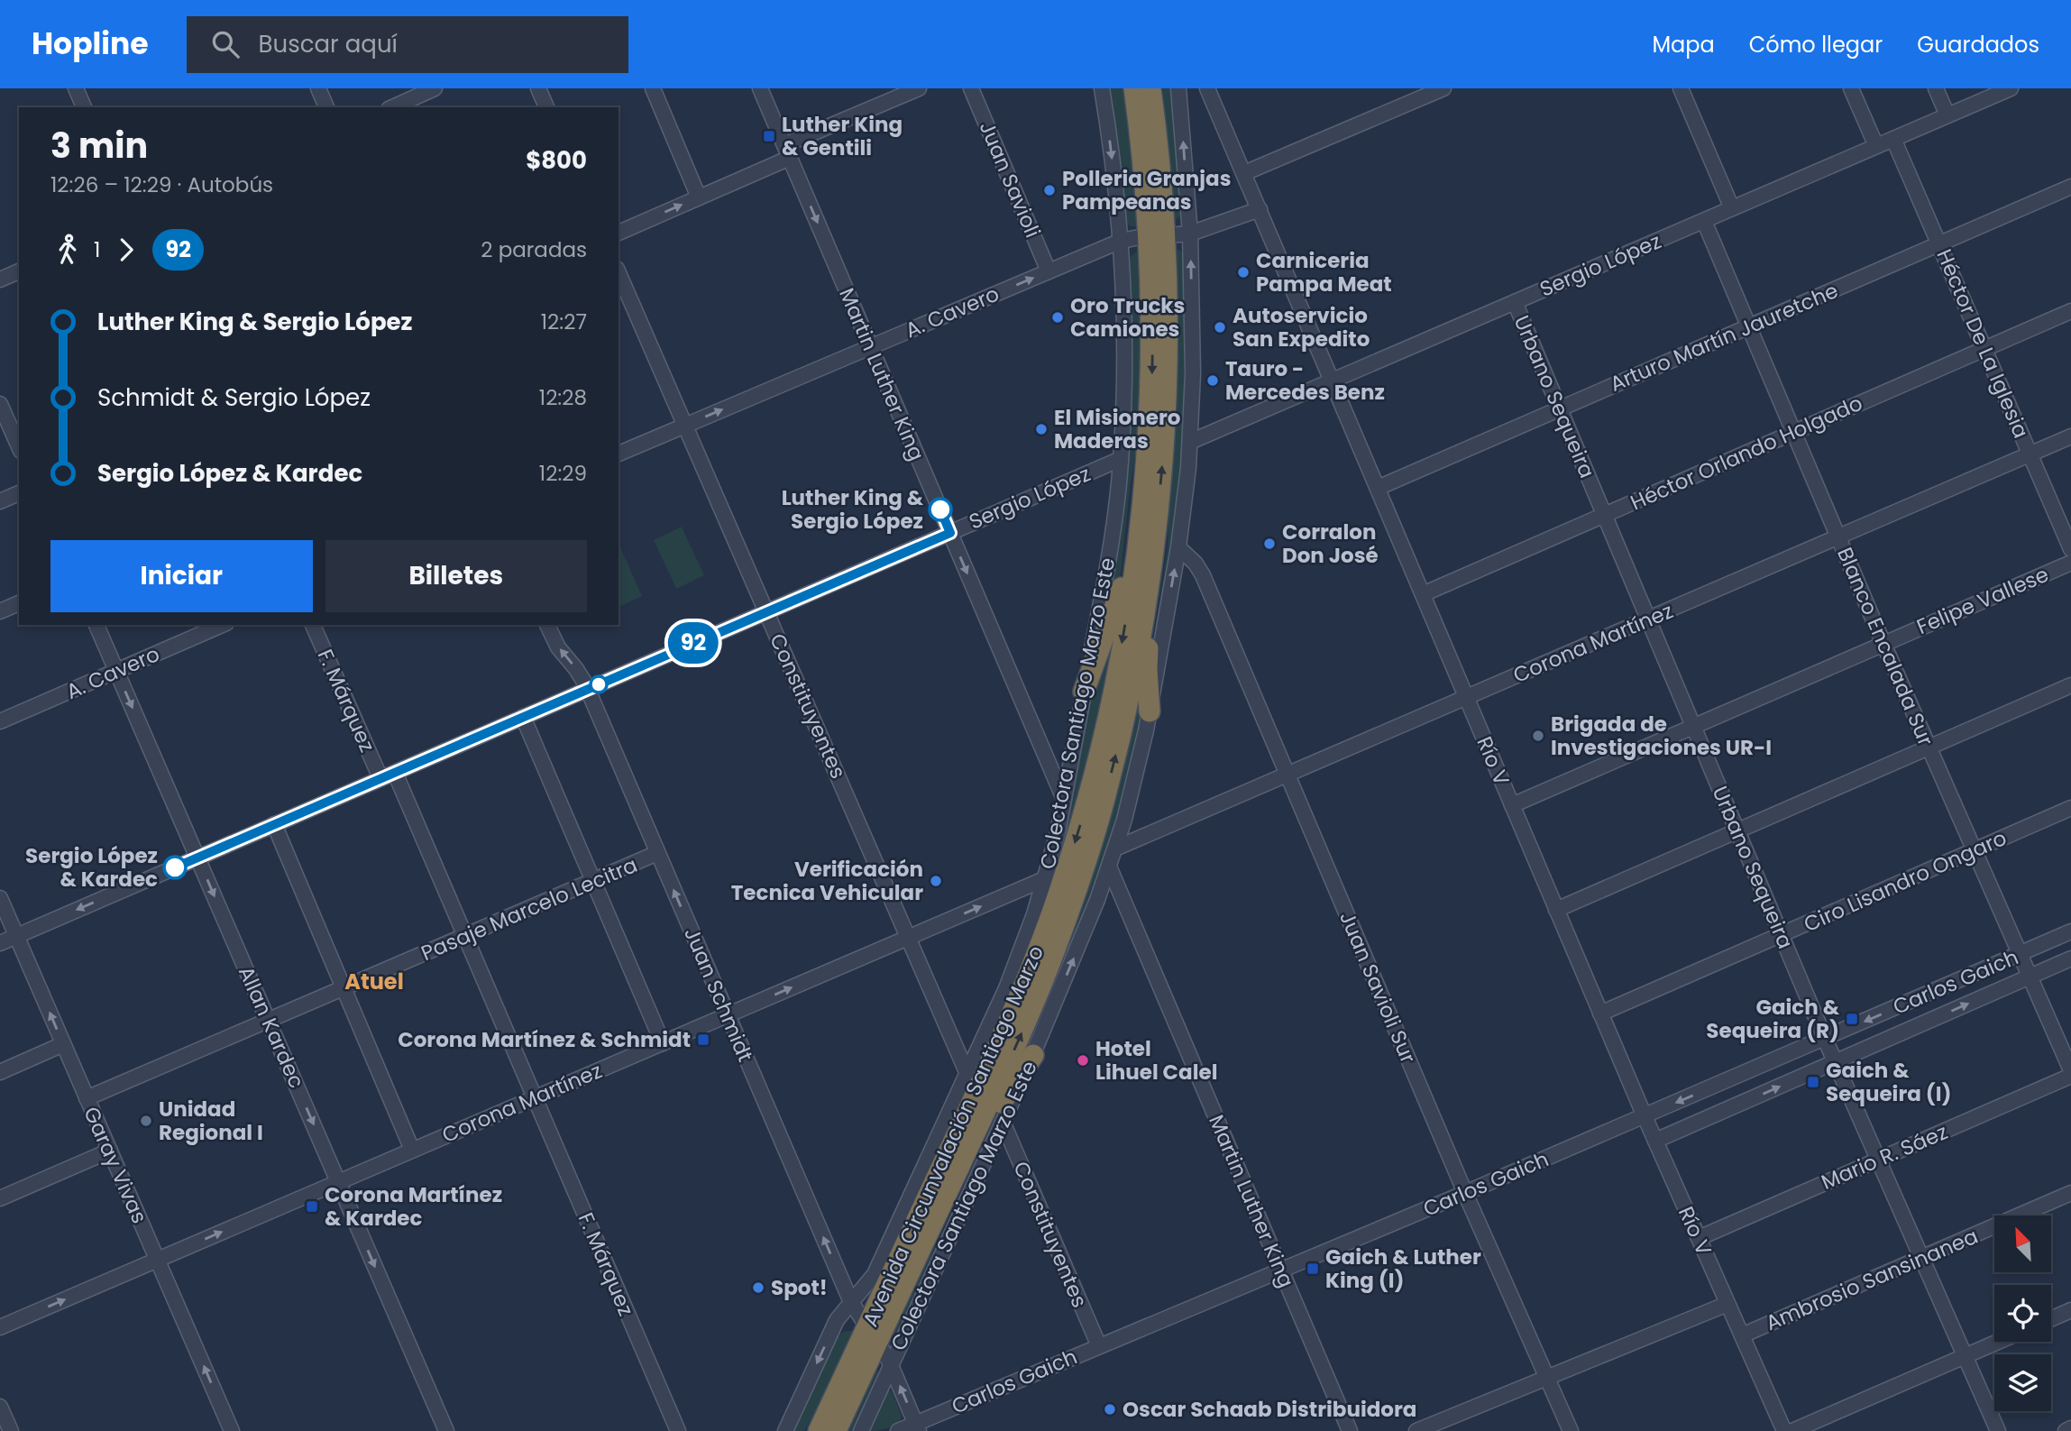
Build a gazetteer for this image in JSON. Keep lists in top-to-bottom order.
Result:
{
  "streets": {
    "highway": ["Avenida Circunvalación Santiago Marzo"],
    "street": [
      "Juan Savioli",
      "Sergio López",
      "A. Cavero",
      "Arturo Martín Jauretche",
      "Héctor De La Iglesia",
      "Martin Luther King",
      "Urbano Sequeira",
      "Héctor Orlando Holgado",
      "Felipe Vallese",
      "Corona Martínez",
      "Blanco Encalada Sur",
      "F. Márquez",
      "Constituyentes",
      "Colectora Santiago Marzo Este",
      "Río V",
      "Ciro Lisandro Ongaro",
      "Pasaje Marcelo Lecitra",
      "Carlos Gaich",
      "Juan Savioli Sur",
      "Juan Schmidt",
      "Allan Kardec",
      "Mario R. Sáez",
      "Garay Vivas",
      "Ambrosio Sansinanea"
    ]
  },
  "crossings": [
    ["Juan Savioli", "A. Cavero"],
    ["Sergio López", "Héctor De La Iglesia"],
    ["Sergio López", "Martin Luther King"],
    ["Sergio López", "Urbano Sequeira"],
    ["Sergio López", "Blanco Encalada Sur"],
    ["Sergio López", "F. Márquez"],
    ["Sergio López", "Constituyentes"],
    ["Sergio López", "Colectora Santiago Marzo Este"],
    ["Sergio López", "Río V"],
    ["Sergio López", "Juan Schmidt"],
    ["Sergio López", "Allan Kardec"],
    ["Sergio López", "Garay Vivas"],
    ["A. Cavero", "Martin Luther King"],
    ["A. Cavero", "Constituyentes"],
    ["A. Cavero", "Colectora Santiago Marzo Este"],
    ["A. Cavero", "Río V"],
    ["A. Cavero", "Allan Kardec"],
    ["A. Cavero", "Avenida Circunvalación Santiago Marzo"],
    ["Arturo Martín Jauretche", "Héctor De La Iglesia"],
    ["Arturo Martín Jauretche", "Urbano Sequeira"],
    ["Arturo Martín Jauretche", "Blanco Encalada Sur"],
    ["Arturo Martín Jauretche", "Río V"],
    ["Héctor De La Iglesia", "Héctor Orlando Holgado"],
    ["Héctor De La Iglesia", "Corona Martínez"],
    ["Martin Luther King", "Colectora Santiago Marzo Este"],
    ["Martin Luther King", "Carlos Gaich"],
    ["Urbano Sequeira", "Héctor Orlando Holgado"],
    ["Urbano Sequeira", "Felipe Vallese"],
    ["Urbano Sequeira", "Corona Martínez"],
    ["Urbano Sequeira", "Ciro Lisandro Ongaro"],
    ["Urbano Sequeira", "Carlos Gaich"],
    ["Urbano Sequeira", "Mario R. Sáez"],
    ["Urbano Sequeira", "Ambrosio Sansinanea"],
    ["Héctor Orlando Holgado", "Blanco Encalada Sur"],
    ["Héctor Orlando Holgado", "Río V"],
    ["Felipe Vallese", "Blanco Encalada Sur"],
    ["Felipe Vallese", "Río V"],
    ["Corona Martínez", "Blanco Encalada Sur"],
    ["Corona Martínez", "F. Márquez"],
    ["Corona Martínez", "Constituyentes"],
    ["Corona Martínez", "Colectora Santiago Marzo Este"],
    ["Corona Martínez", "Río V"],
    ["Corona Martínez", "Juan Savioli Sur"],
    ["Corona Martínez", "Juan Schmidt"],
    ["Corona Martínez", "Allan Kardec"],
    ["Corona Martínez", "Garay Vivas"],
    ["Blanco Encalada Sur", "Ciro Lisandro Ongaro"],
    ["Blanco Encalada Sur", "Carlos Gaich"],
    ["F. Márquez", "Pasaje Marcelo Lecitra"],
    ["Constituyentes", "Colectora Santiago Marzo Este"],
    ["Constituyentes", "Carlos Gaich"],
    ["Colectora Santiago Marzo Este", "Juan Savioli Sur"],
    ["Colectora Santiago Marzo Este", "Juan Schmidt"],
    ["Río V", "Ciro Lisandro Ongaro"],
    ["Río V", "Carlos Gaich"],
    ["Río V", "Mario R. Sáez"],
    ["Río V", "Ambrosio Sansinanea"],
    ["Pasaje Marcelo Lecitra", "Juan Schmidt"],
    ["Pasaje Marcelo Lecitra", "Allan Kardec"],
    ["Pasaje Marcelo Lecitra", "Garay Vivas"],
    ["Carlos Gaich", "Juan Savioli Sur"],
    ["Carlos Gaich", "Juan Schmidt"],
    ["Juan Schmidt", "Avenida Circunvalación Santiago Marzo"]
  ],
  "one_way": [
    "A. Cavero",
    "Martin Luther King",
    "Juan Schmidt",
    "Garay Vivas"
  ],
  "districts": ["Atuel"],
  "places": {
    "transit": [
      "Luther King & Gentili",
      "Gaich & Sequeira (R)",
      "Corona Martínez & Schmidt",
      "Gaich & Sequeira (I)",
      "Corona Martínez & Kardec",
      "Gaich & Luther King (I)"
    ],
    "other": [
      "Polleria Granjas Pampeanas",
      "Carniceria Pampa Meat",
      "Oro Trucks Camiones",
      "Autoservicio San Expedito",
      "Tauro - Mercedes Benz",
      "El Misionero Maderas",
      "Luther King & Sergio López",
      "Corralon Don José",
      "Brigada de Investigaciones UR-I",
      "Sergio López & Kardec",
      "Verificación Tecnica Vehicular",
      "Hotel Lihuel Calel",
      "Unidad Regional I",
      "Spot!",
      "Oscar Schaab Distribuidora"
    ]
  },
  "lines": ["bus line 92"],
  "north": "top left",
  "page": {
    "header": "Hopline",
    "search": "Buscar aquí",
    "nav": ["Mapa", "Cómo llegar", "Guardados"],
    "on_map": "92",
    "heading": ["3 min", "12:26 – 12:29 · Autobús", "$800"],
    "legs": ["1", "92", "2 paradas"],
    "list": [
      {
        "name": "Luther King & Sergio López",
        "value": "12:27"
      },
      {
        "name": "Schmidt & Sergio López",
        "value": "12:28"
      },
      {
        "name": "Sergio López & Kardec",
        "value": "12:29"
      }
    ],
    "buttons": ["Iniciar", "Billetes"]
  }
}
